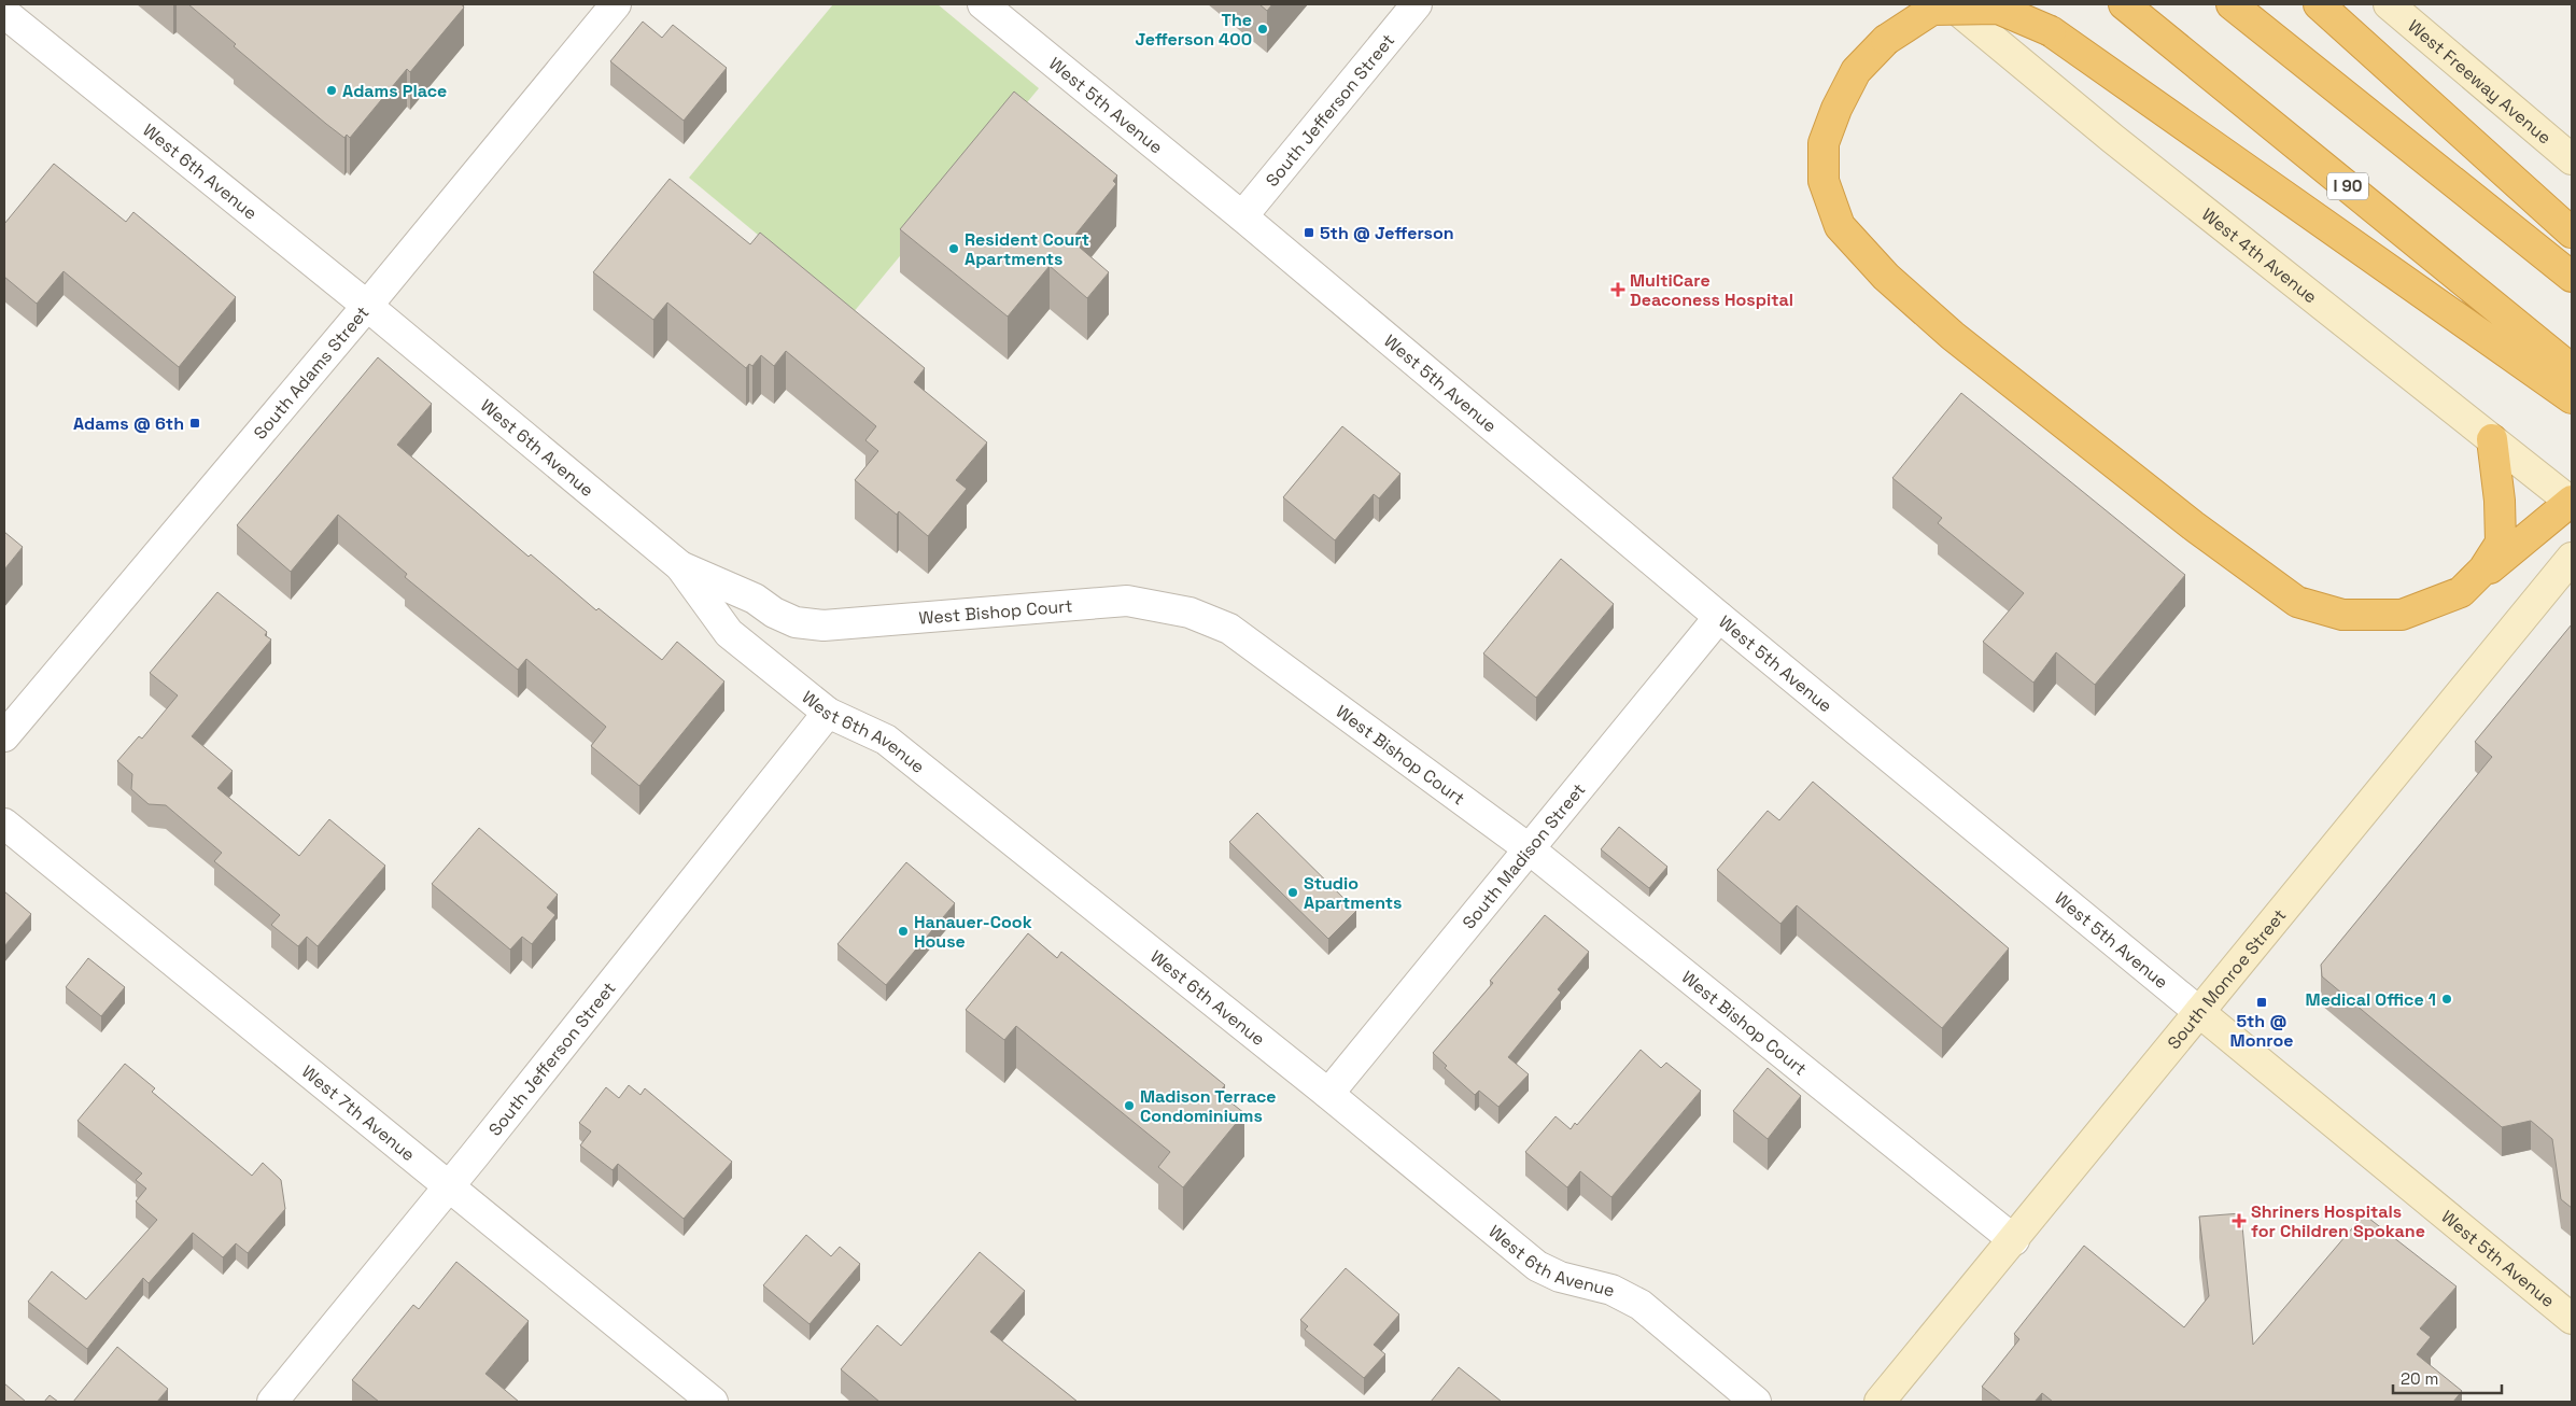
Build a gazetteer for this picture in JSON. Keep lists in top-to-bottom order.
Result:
{
  "streets": {
    "highway": ["I 90"],
    "street": [
      "West Freeway Avenue",
      "West 5th Avenue",
      "South Jefferson Street",
      "West 6th Avenue",
      "West 4th Avenue",
      "South Adams Street",
      "West Bishop Court",
      "South Madison Street",
      "South Monroe Street",
      "West 7th Avenue"
    ]
  },
  "crossings": [
    ["West 5th Avenue", "South Jefferson Street"],
    ["West 5th Avenue", "South Madison Street"],
    ["West 5th Avenue", "South Monroe Street"],
    ["South Jefferson Street", "West 6th Avenue"],
    ["South Jefferson Street", "West 7th Avenue"],
    ["West 6th Avenue", "South Adams Street"],
    ["West 6th Avenue", "West Bishop Court"],
    ["West 6th Avenue", "South Madison Street"],
    ["West Bishop Court", "South Madison Street"],
    ["West Bishop Court", "South Monroe Street"]
  ],
  "places": {
    "other": [
      "The Jefferson 400",
      "Adams Place",
      "Resident Court Apartments",
      "Studio Apartments",
      "Hanauer-Cook House",
      "Medical Office 1",
      "Madison Terrace Condominiums"
    ],
    "transit": ["5th @ Jefferson", "Adams @ 6th", "5th @ Monroe"],
    "health": ["MultiCare Deaconess Hospital", "Shriners Hospitals for Children Spokane"]
  },
  "scale_bar": "20 m"
}
